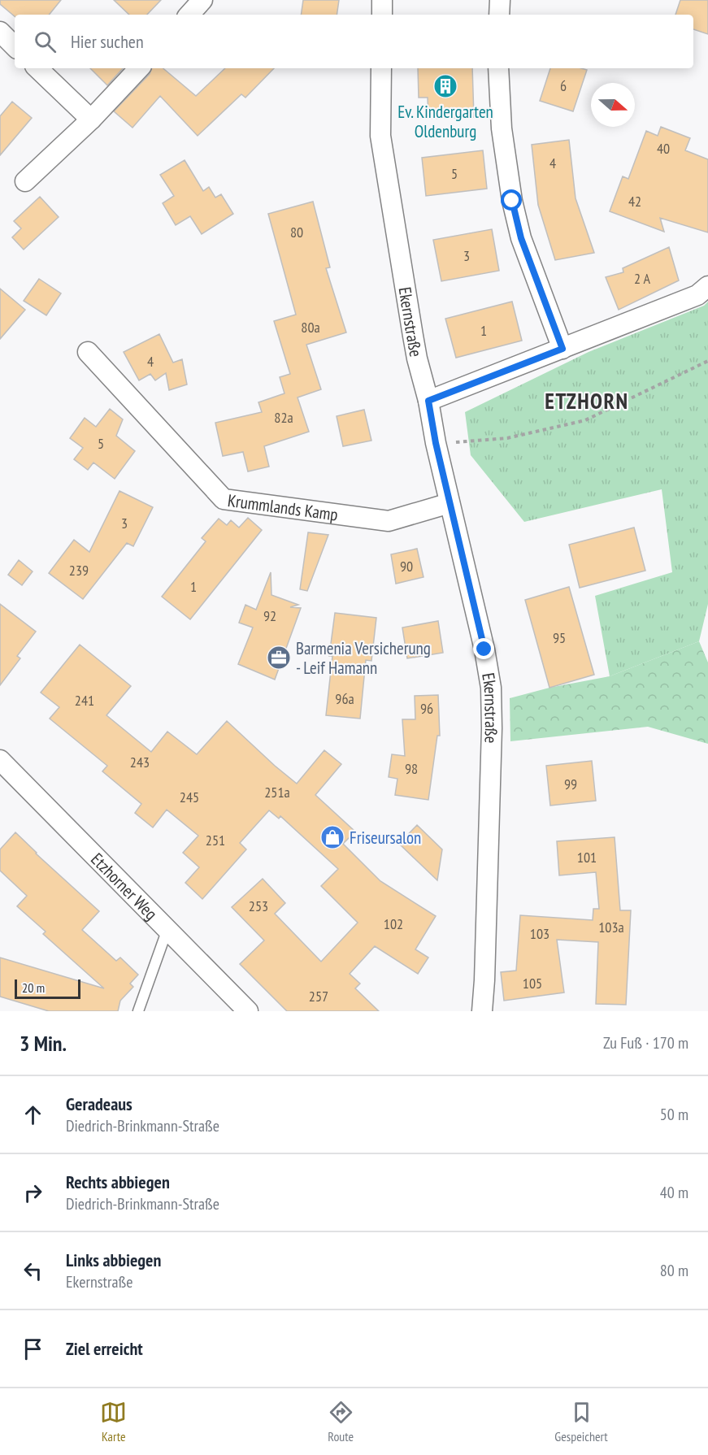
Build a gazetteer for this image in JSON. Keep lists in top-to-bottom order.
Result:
{
  "streets": {
    "street": ["Ekernstraße", "Krummlands Kamp", "Etzhorner Weg"]
  },
  "crossings": [
    ["Ekernstraße", "Krummlands Kamp"]
  ],
  "districts": ["ETZHORN"],
  "places": {
    "building": ["Ev. Kindergarten Oldenburg"],
    "office": ["Barmenia Versicherung - Leif Hamann"],
    "shop": ["Friseursalon"]
  },
  "house_numbers": [
    "6",
    "40",
    "4",
    "5",
    "42",
    "80",
    "3",
    "2 A",
    "80a",
    "1",
    "4",
    "82a",
    "5",
    "3",
    "90",
    "239",
    "1",
    "92",
    "95",
    "96a",
    "241",
    "96",
    "243",
    "98",
    "99",
    "251a",
    "245",
    "251",
    "101",
    "253",
    "102",
    "103a",
    "103",
    "105",
    "257"
  ],
  "scale_bar": "20 m",
  "north": "right",
  "page": {
    "search": "Hier suchen",
    "scale": "20 m",
    "heading": ["3 Min.", "Zu Fuß · 170 m"],
    "list": [
      ["Geradeaus", "Diedrich-Brinkmann-Straße", "50 m"],
      ["Rechts abbiegen", "Diedrich-Brinkmann-Straße", "40 m"],
      ["Links abbiegen", "Ekernstraße", "80 m"],
      "Ziel erreicht"
    ],
    "nav": ["Karte", "Route", "Gespeichert"]
  }
}
